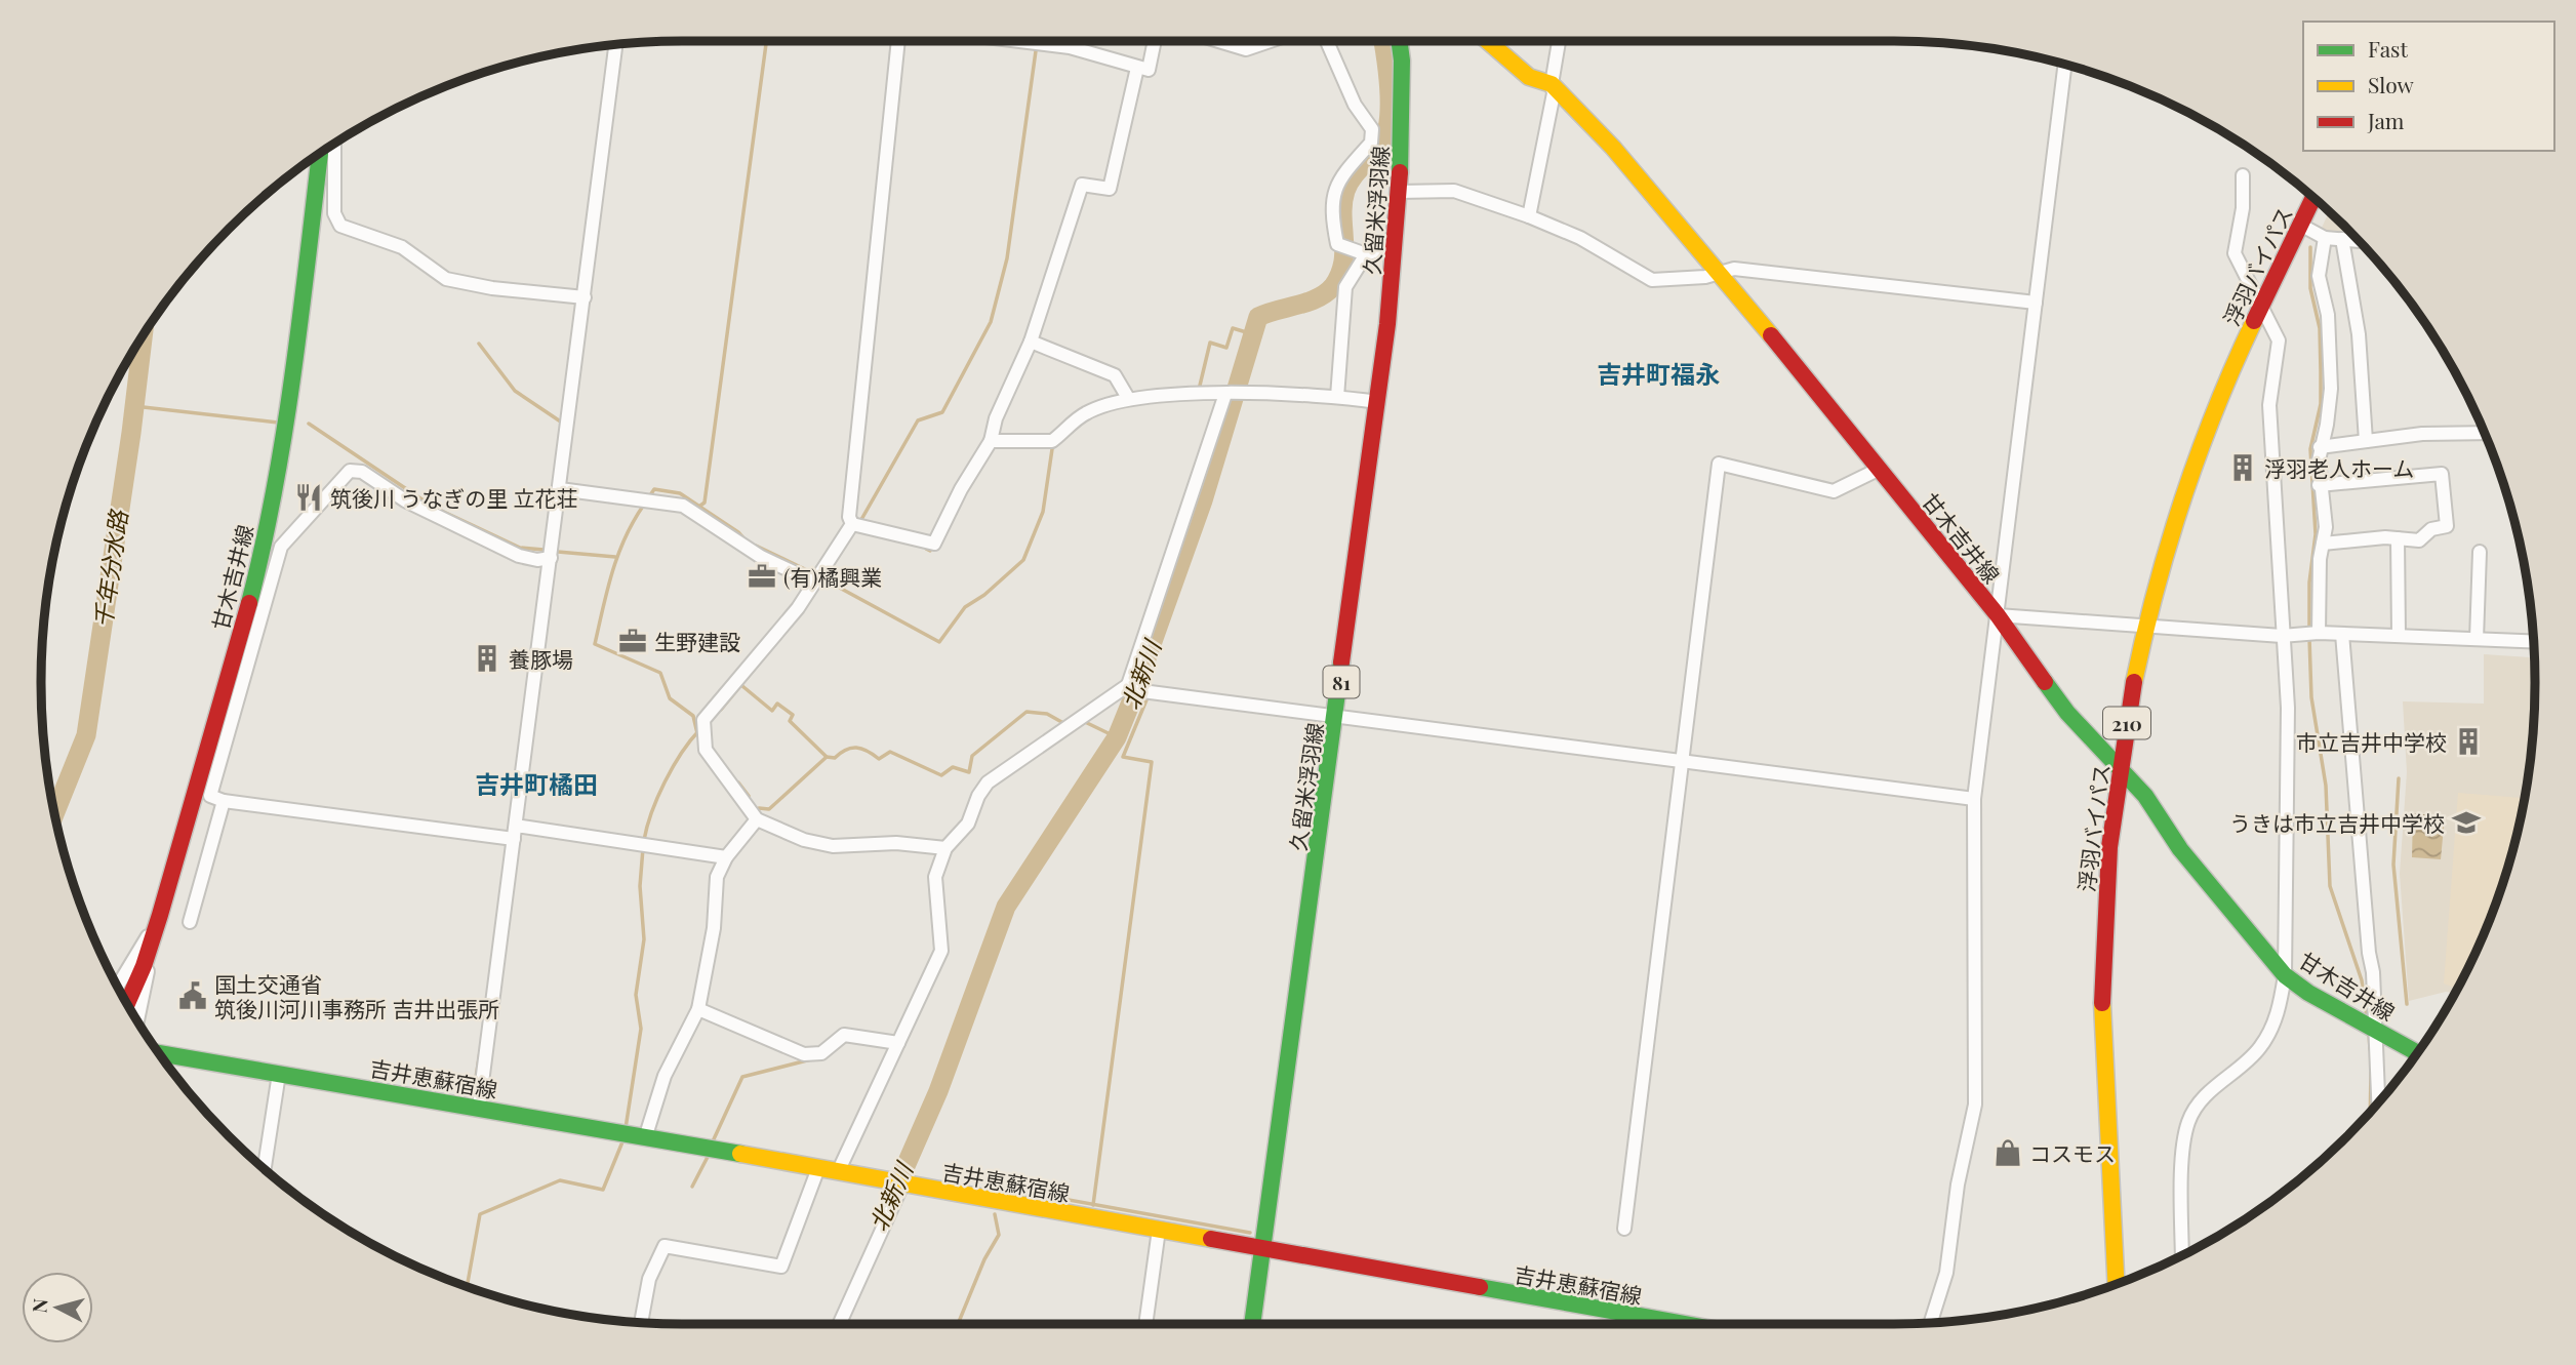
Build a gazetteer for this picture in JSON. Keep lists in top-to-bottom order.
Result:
{
  "streets": {
    "main road": [
      "久留米浮羽線",
      "浮羽バイパス",
      "甘木吉井線",
      "81",
      "210",
      "吉井恵蘇宿線"
    ]
  },
  "crossings": [
    ["久留米浮羽線", "吉井恵蘇宿線"],
    ["浮羽バイパス", "甘木吉井線"]
  ],
  "districts": ["吉井町福永", "吉井町橘田"],
  "water": ["千年分水路", "北新川"],
  "places": {
    "building": ["浮羽老人ホーム", "養豚場", "市立吉井中学校"],
    "restaurant": ["筑後川 うなぎの里 立花荘"],
    "office": ["(有)橘興業", "生野建設"],
    "school or university": ["うきは市立吉井中学校"],
    "public building": ["国土交通省 筑後川河川事務所 吉井出張所"],
    "shop": ["コスモス"]
  },
  "legend": ["Fast", "Slow", "Jam"],
  "north": "left"
}
